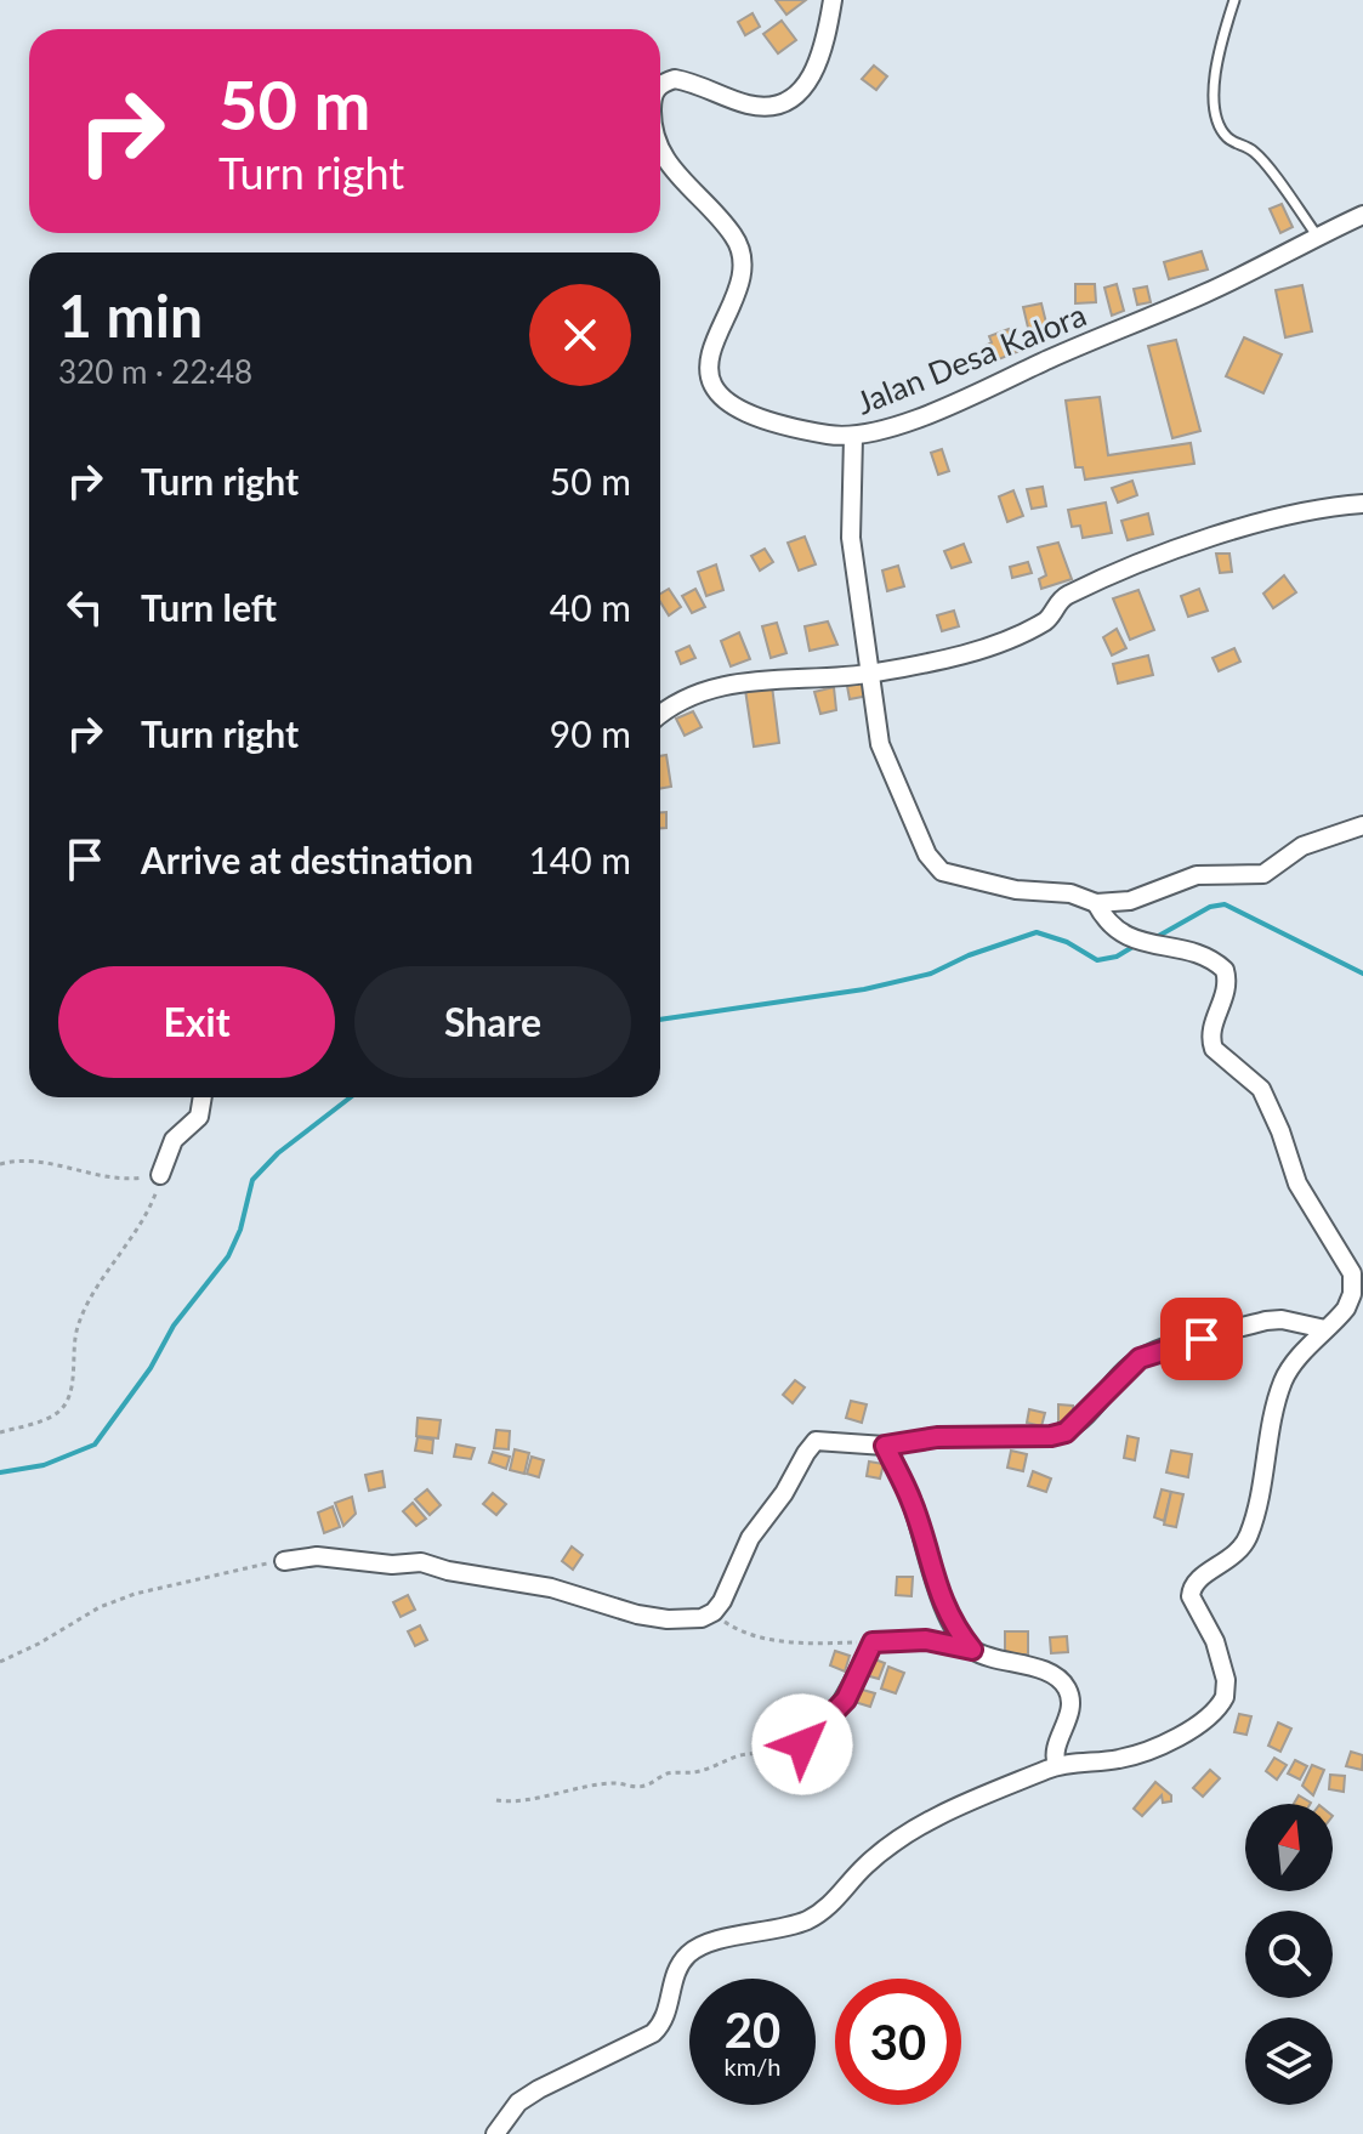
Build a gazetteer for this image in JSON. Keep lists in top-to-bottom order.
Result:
{
  "streets": {
    "street": ["Jalan Desa Kalora"]
  },
  "north": "top",
  "page": {
    "turn": ["50 m", "Turn right"],
    "heading": ["1 min", "320 m · 22:48"],
    "list": [
      {
        "name": "Turn right",
        "value": "50 m"
      },
      {
        "name": "Turn left",
        "value": "40 m"
      },
      {
        "name": "Turn right",
        "value": "90 m"
      },
      {
        "name": "Arrive at destination",
        "value": "140 m"
      }
    ],
    "buttons": ["Exit", "Share"],
    "speed": "20 km/h",
    "limit": "30"
  }
}
